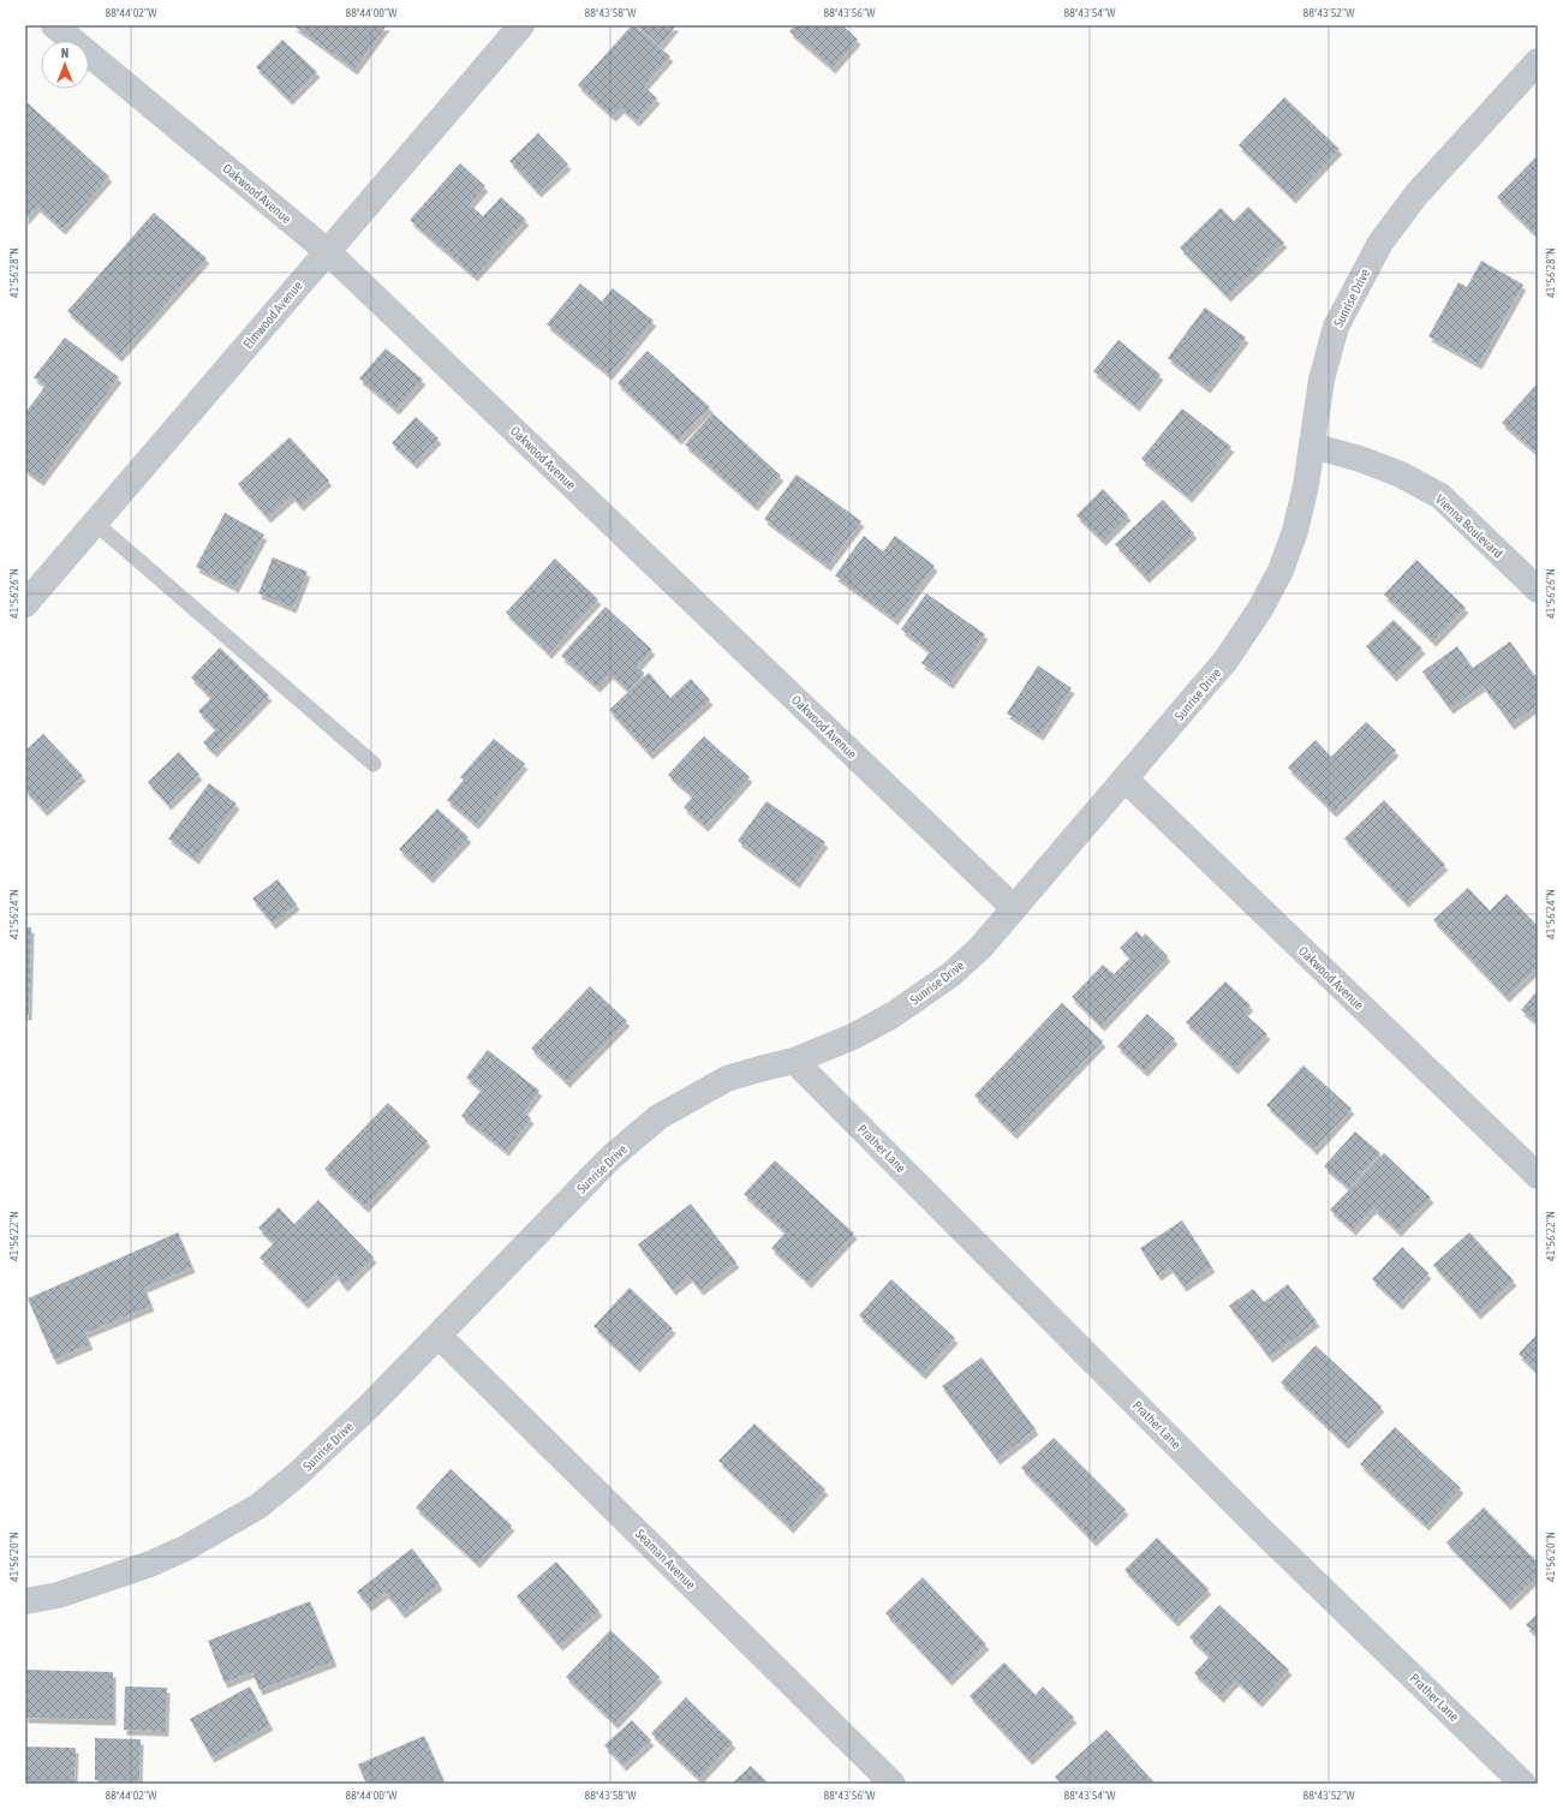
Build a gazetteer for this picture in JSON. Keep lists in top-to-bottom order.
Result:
{
  "streets": {
    "street": [
      "Oakwood Avenue",
      "Sunrise Drive",
      "Elmwood Avenue",
      "Vienna Boulevard",
      "Prather Lane",
      "Seaman Avenue"
    ]
  },
  "crossings": [
    ["Oakwood Avenue", "Sunrise Drive"],
    ["Oakwood Avenue", "Elmwood Avenue"],
    ["Sunrise Drive", "Vienna Boulevard"],
    ["Sunrise Drive", "Prather Lane"],
    ["Sunrise Drive", "Seaman Avenue"]
  ],
  "north": "top",
  "coordinates": [
    "88°44'02\"W",
    "88°44'00\"W",
    "88°43'58\"W",
    "88°43'56\"W",
    "88°43'54\"W",
    "88°43'52\"W",
    "41°56'28\"N",
    "41°56'26\"N",
    "41°56'24\"N",
    "41°56'22\"N",
    "41°56'20\"N"
  ]
}
